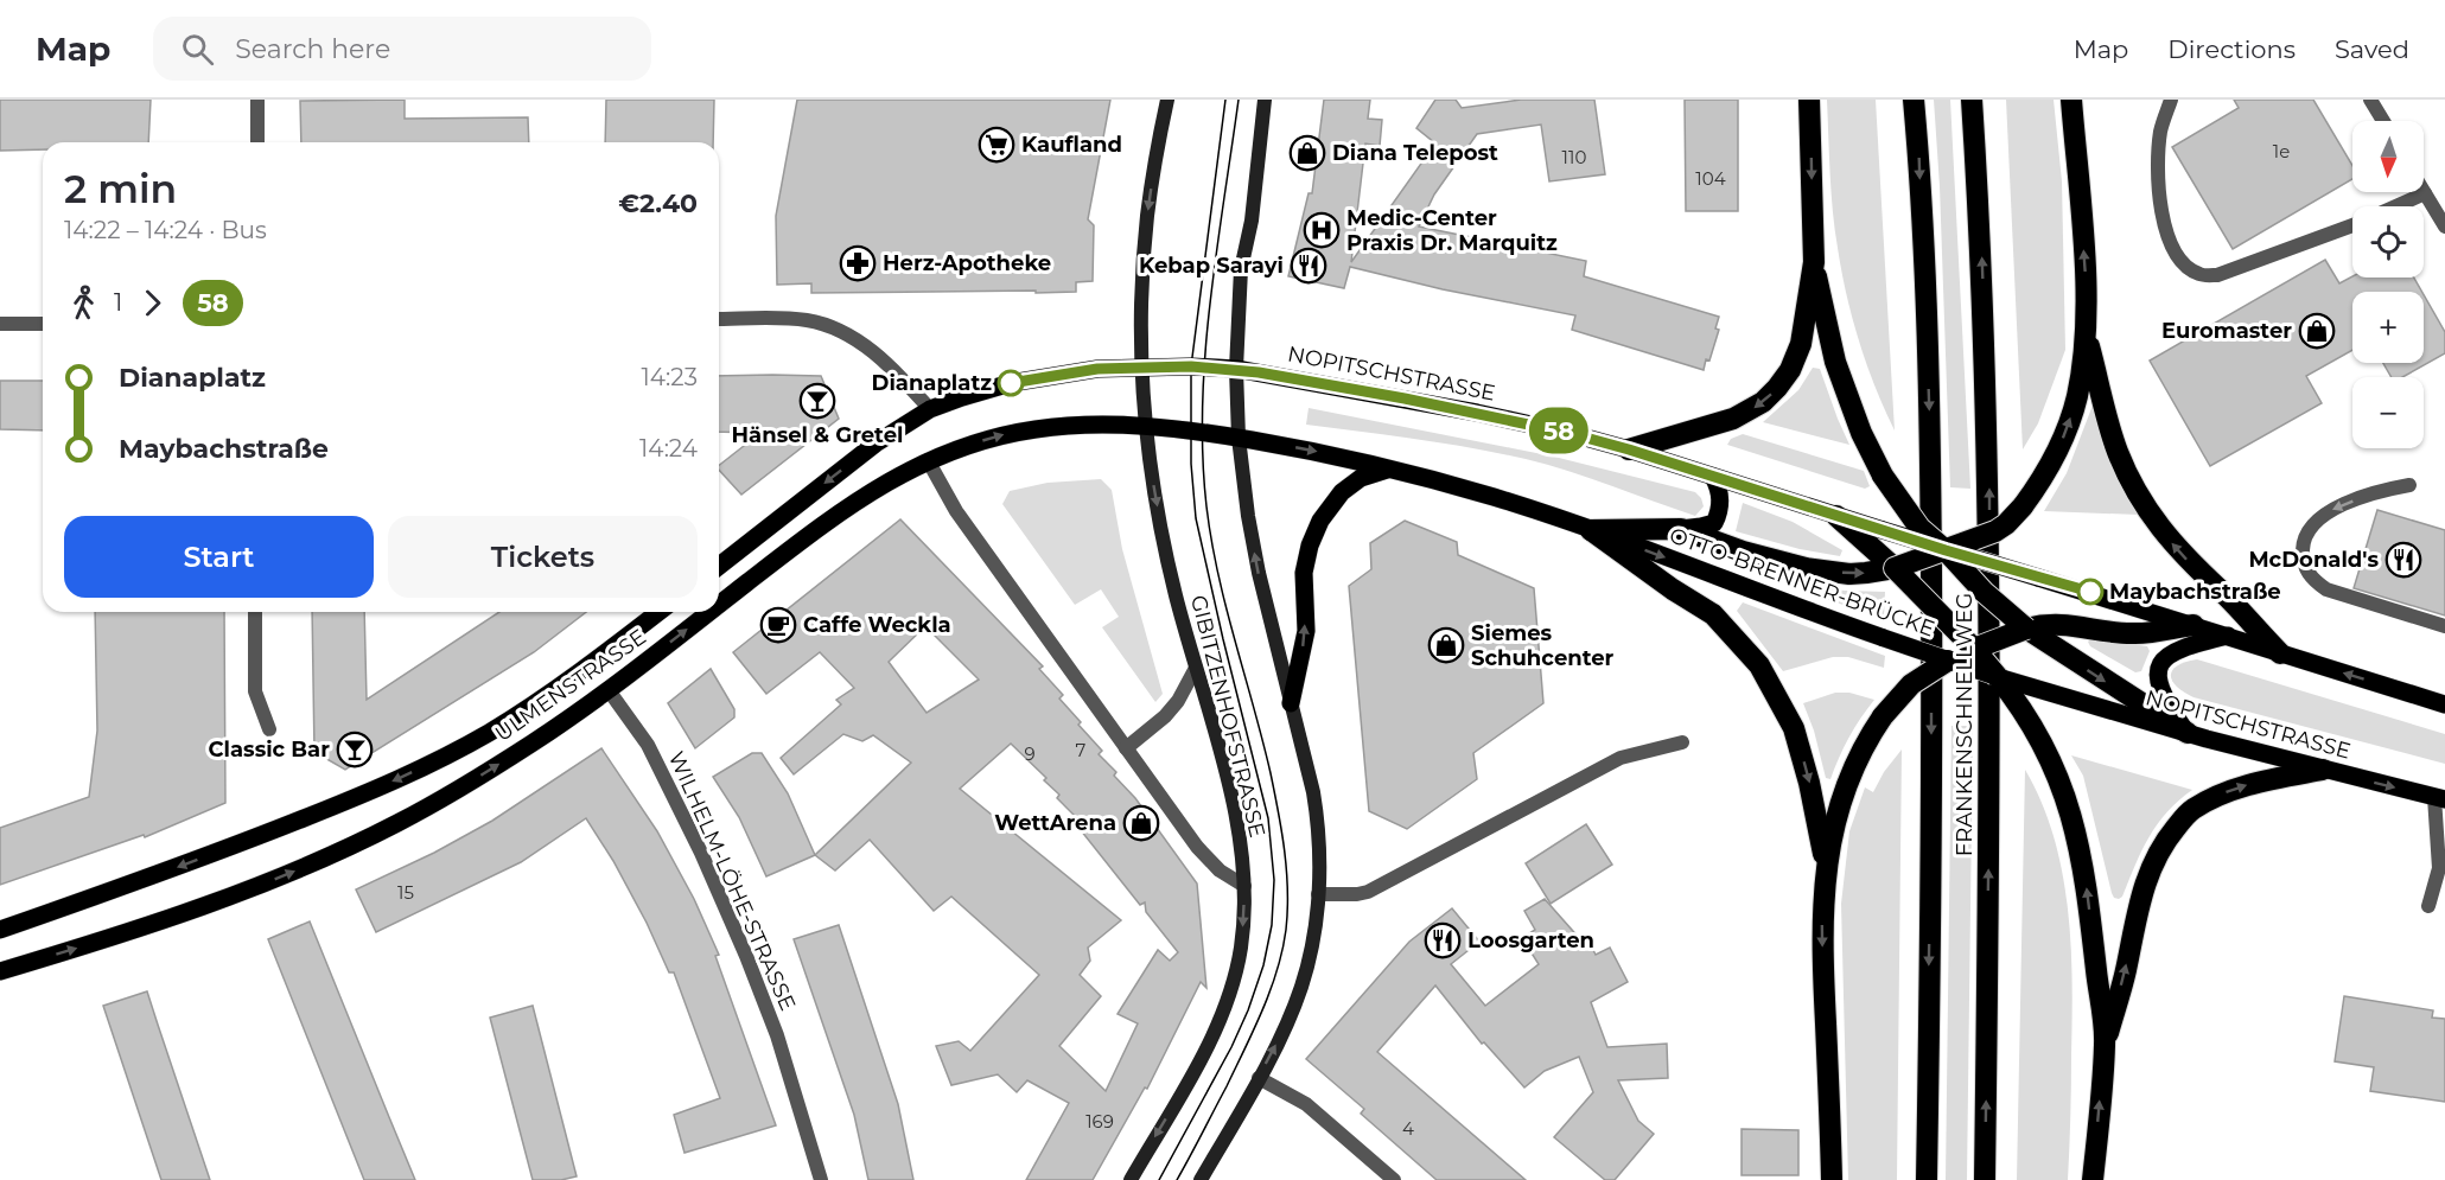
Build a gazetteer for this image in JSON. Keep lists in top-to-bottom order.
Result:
{
  "streets": {
    "highway": ["FRANKENSCHNELLWEG"],
    "main road": [
      "NOPITSCHSTRASSE",
      "OTTO-BRENNER-BRÜCKE",
      "ULMENSTRASSE",
      "GIBITZENHOFSTRASSE"
    ],
    "street": ["WILHELM-LÖHE-STRASSE"]
  },
  "crossings": [
    ["NOPITSCHSTRASSE", "OTTO-BRENNER-BRÜCKE"],
    ["NOPITSCHSTRASSE", "GIBITZENHOFSTRASSE"],
    ["ULMENSTRASSE", "GIBITZENHOFSTRASSE"],
    ["ULMENSTRASSE", "WILHELM-LÖHE-STRASSE"]
  ],
  "places": {
    "supermarket": ["Kaufland"],
    "shop": [
      "Diana Telepost",
      "Euromaster",
      "Siemes Schuhcenter",
      "WettArena"
    ],
    "hospital": ["Medic-Center Praxis Dr. Marquitz"],
    "pharmacy": ["Herz-Apotheke"],
    "restaurant": ["Kebap Sarayi", "McDonald's", "Loosgarten"],
    "other": ["Dianaplatz", "Maybachstraße"],
    "bar": ["Hänsel & Gretel", "Classic Bar"],
    "cafe": ["Caffe Weckla"]
  },
  "lines": ["bus line 58"],
  "house_numbers": [
    "1e",
    "110",
    "104",
    "7",
    "9",
    "15",
    "169",
    "4"
  ],
  "north": "bottom",
  "page": {
    "header": "Map",
    "search": "Search here",
    "nav": ["Map", "Directions", "Saved"],
    "on_map": "58",
    "map_buttons": ["+", "−"],
    "heading": ["2 min", "14:22 – 14:24 · Bus", "€2.40"],
    "legs": ["1", "58"],
    "list": [
      {
        "name": "Dianaplatz",
        "value": "14:23"
      },
      {
        "name": "Maybachstraße",
        "value": "14:24"
      }
    ],
    "buttons": ["Start", "Tickets"]
  }
}
